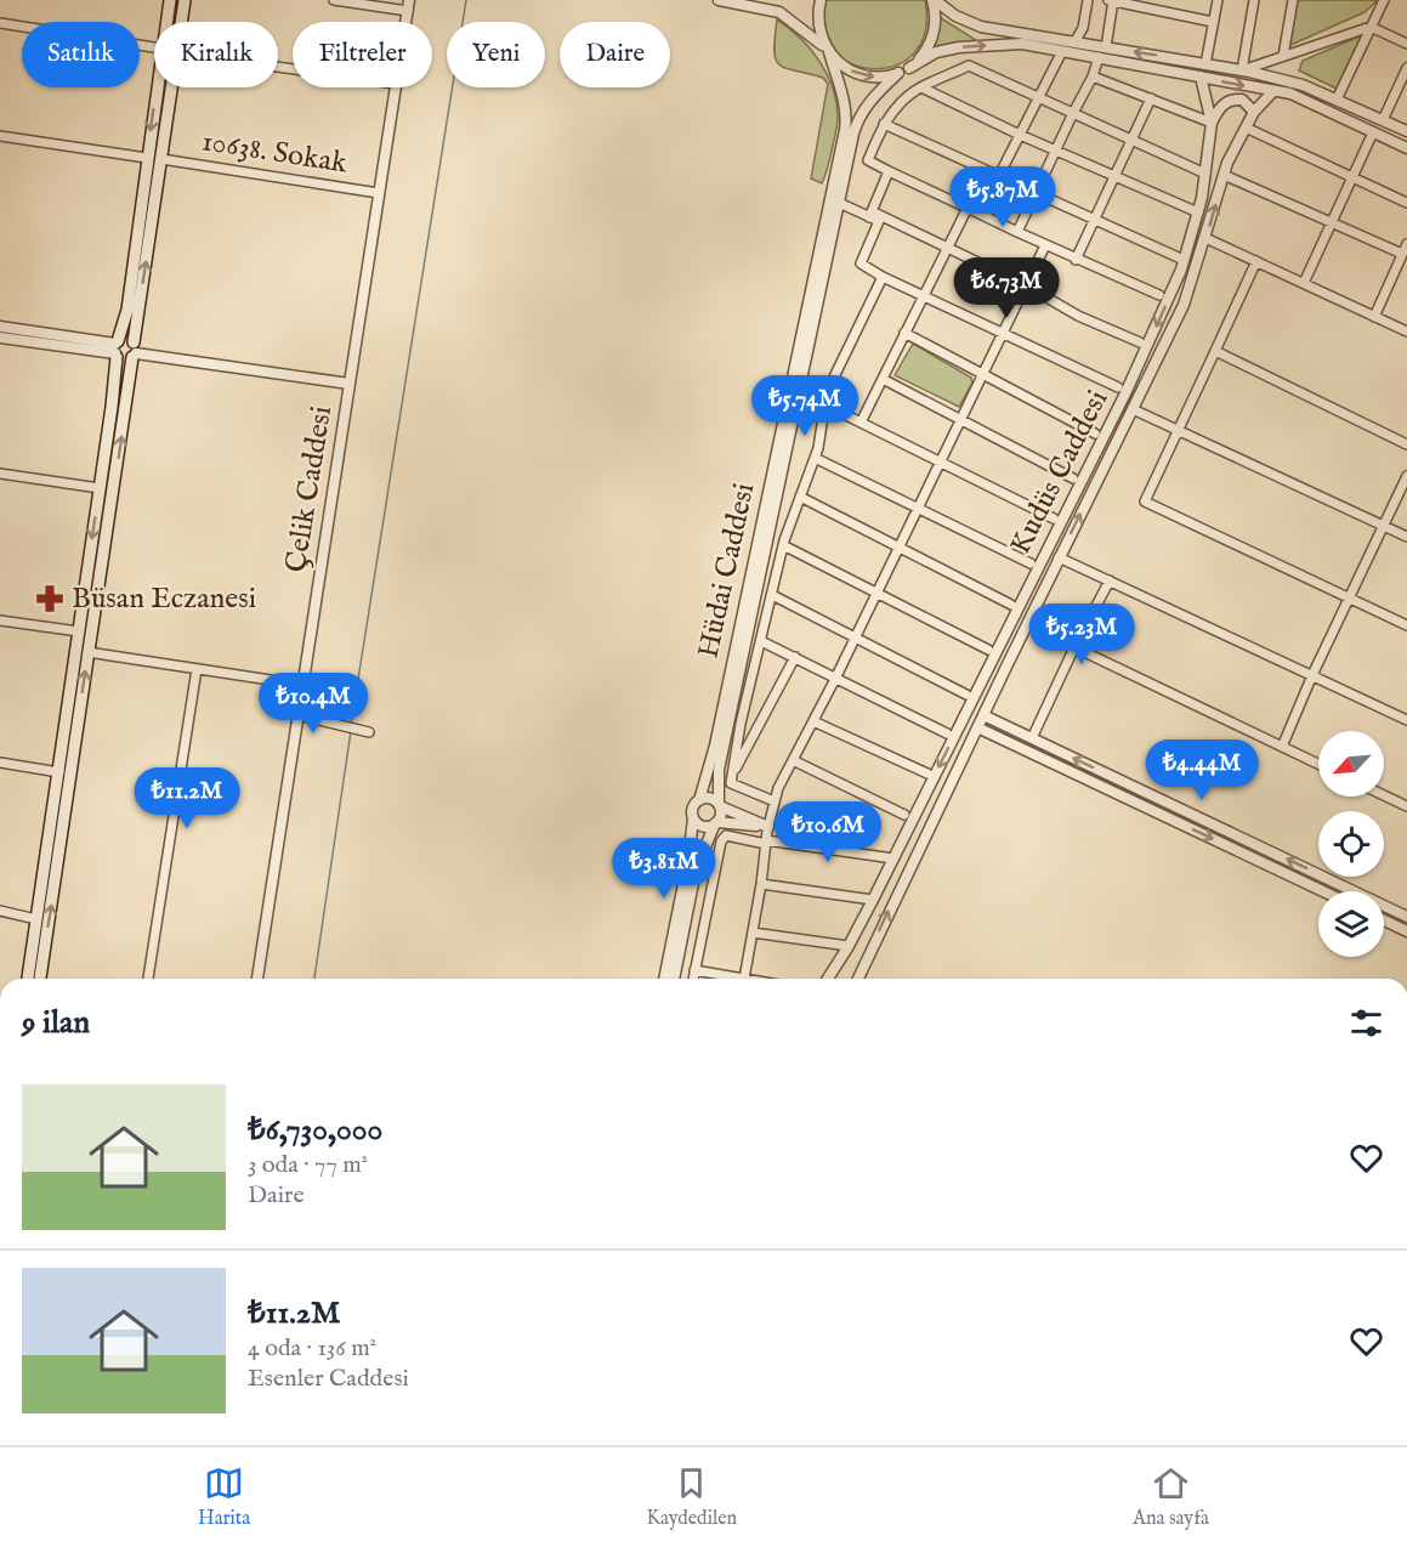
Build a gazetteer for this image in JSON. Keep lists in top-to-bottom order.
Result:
{
  "streets": {
    "street": [
      "10638. Sokak",
      "Kudüs Caddesi",
      "Çelik Caddesi",
      "Hüdai Caddesi"
    ]
  },
  "crossings": [
    ["10638. Sokak", "Çelik Caddesi"]
  ],
  "places": {
    "pharmacy": ["Büsan Eczanesi"]
  },
  "north": "bottom left",
  "page": {
    "chip": [
      "Satılık",
      "Kiralık",
      "Filtreler",
      "Yeni",
      "Daire"
    ],
    "price": [
      "₺5.87M",
      "₺6.73M",
      "₺5.74M",
      "₺5.23M",
      "₺10.4M",
      "₺4.44M",
      "₺11.2M",
      "₺10.6M",
      "₺3.81M"
    ],
    "heading": "9 ilan",
    "list": [
      {
        "name": "₺6,730,000",
        "note": "3 oda · 77 m² · Daire"
      },
      {
        "name": "₺11.2M",
        "note": "4 oda · 136 m² · Esenler Caddesi"
      }
    ],
    "tabs": ["Harita", "Kaydedilen", "Ana sayfa"]
  }
}
